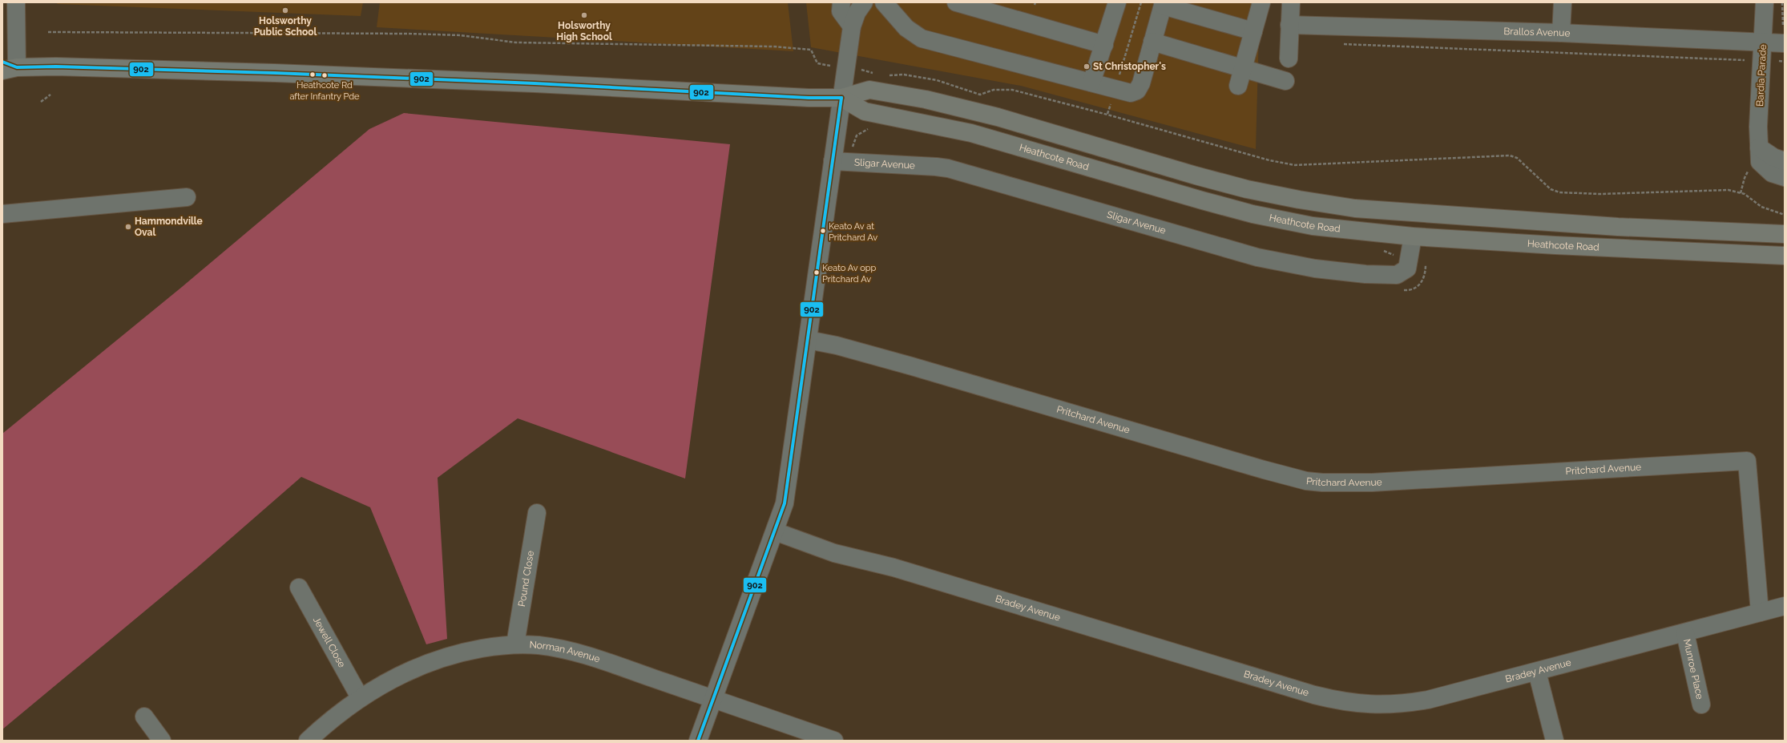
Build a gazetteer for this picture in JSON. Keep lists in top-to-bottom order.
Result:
{
  "streets": {
    "main road": ["Heathcote Road"],
    "street": [
      "Brallos Avenue",
      "Bardia Parade",
      "Sligar Avenue",
      "Pritchard Avenue",
      "Pound Close",
      "Bradey Avenue",
      "Jewell Close",
      "Norman Avenue",
      "Munroe Place"
    ]
  },
  "crossings": [
    ["Brallos Avenue", "Bardia Parade"],
    ["Heathcote Road", "Sligar Avenue"],
    ["Pritchard Avenue", "Bradey Avenue"],
    ["Pound Close", "Norman Avenue"],
    ["Bradey Avenue", "Munroe Place"],
    ["Jewell Close", "Norman Avenue"]
  ],
  "places": [
    "Holsworthy Public School",
    "Holsworthy High School",
    "St Christopher's",
    "Heathcote Rd after Infantry Pde",
    "Hammondville Oval",
    "Keato Av at Pritchard Av",
    "Keato Av opp Pritchard Av"
  ],
  "lines": ["transit line 902"]
}
